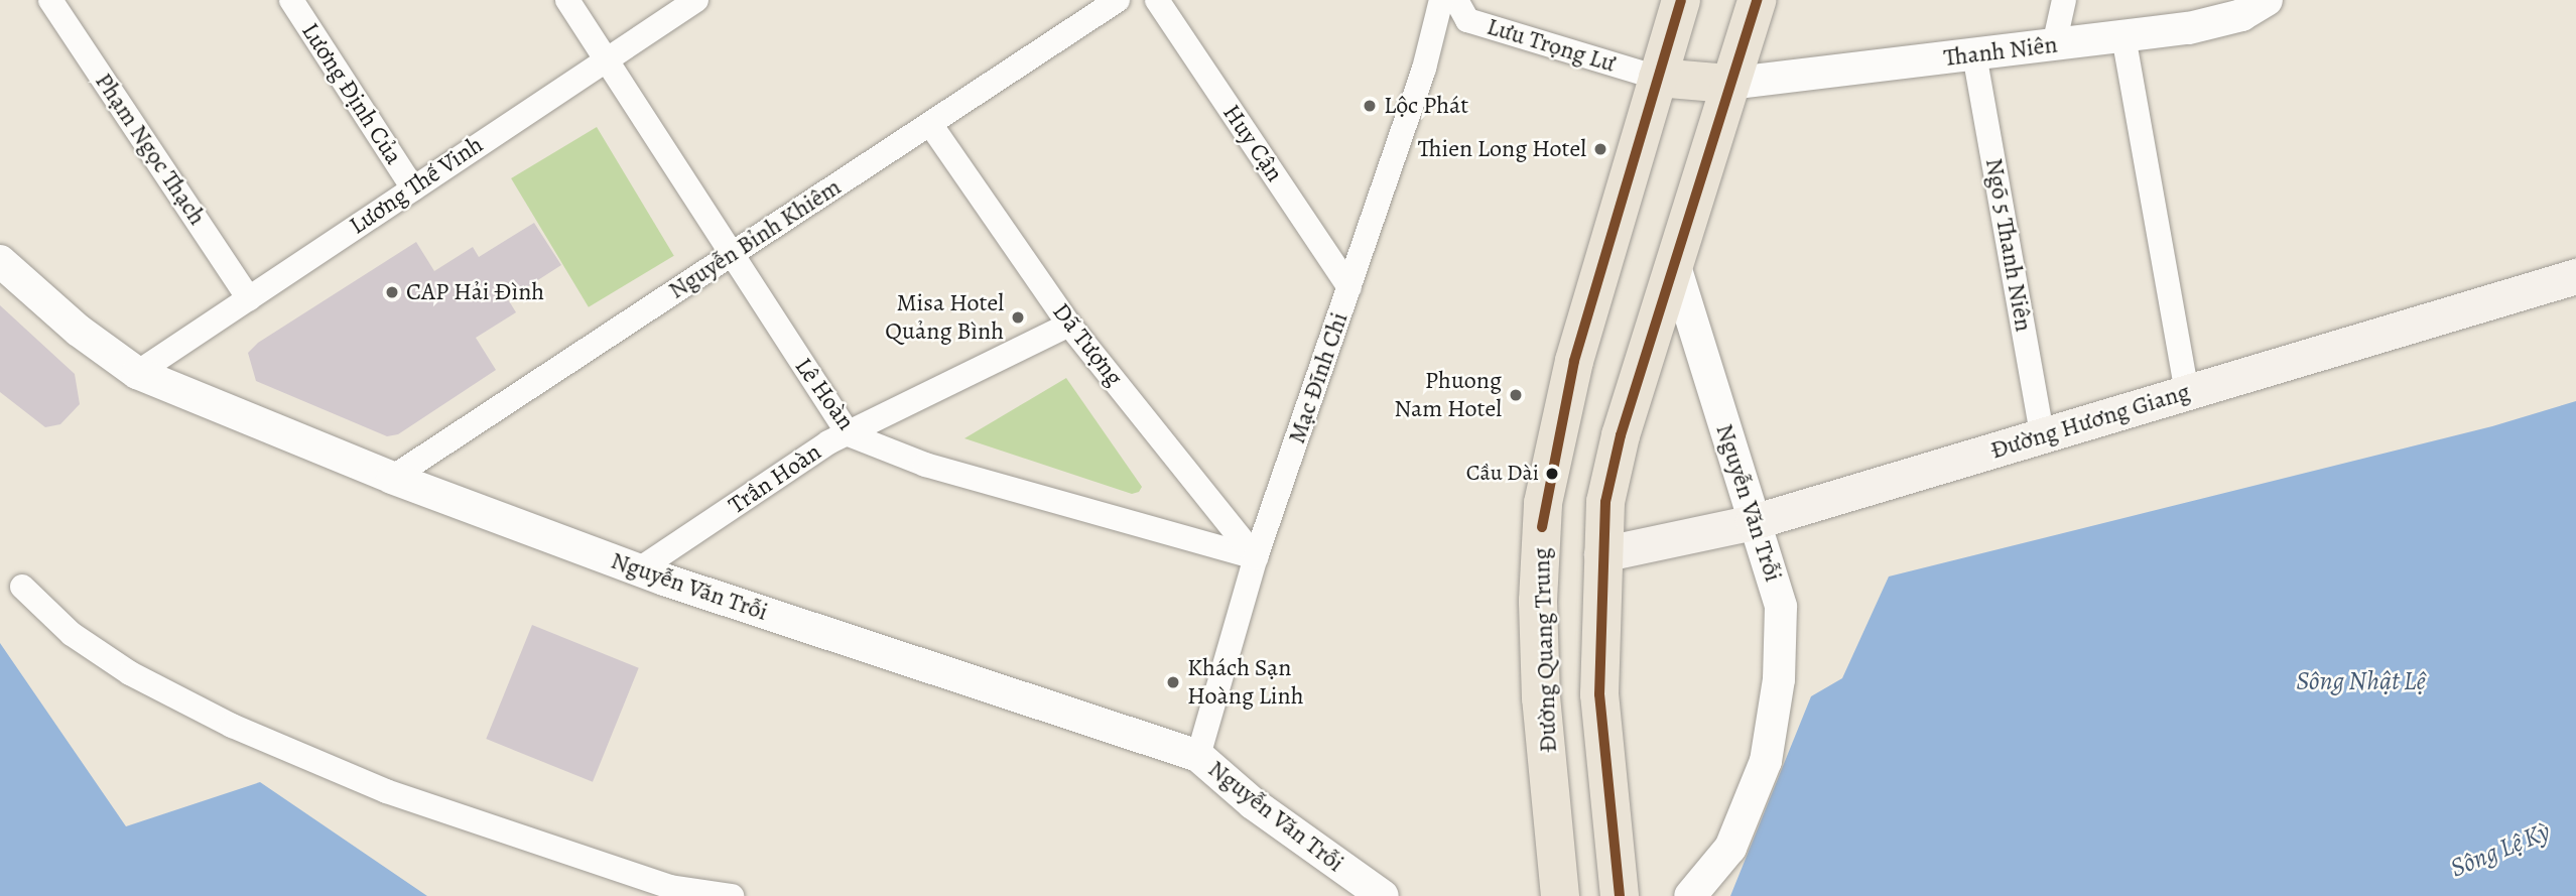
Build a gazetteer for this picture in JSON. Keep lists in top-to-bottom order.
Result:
{
  "streets": {
    "main road": ["Đường Hương Giang", "Đường Quang Trung"],
    "street": [
      "Lưu Trọng Lư",
      "Thanh Niên",
      "Lương Định Của",
      "Huy Cận",
      "Phạm Ngọc Thạch",
      "Lương Thế Vinh",
      "Nguyễn Bỉnh Khiêm",
      "Ngõ 5 Thanh Niên",
      "Dã Tượng",
      "Mạc Đĩnh Chi",
      "Lê Hoàn",
      "Trần Hoàn",
      "Nguyễn Văn Trỗi"
    ]
  },
  "crossings": [
    ["Lưu Trọng Lư", "Đường Quang Trung"],
    ["Thanh Niên", "Ngõ 5 Thanh Niên"],
    ["Lương Định Của", "Lương Thế Vinh"],
    ["Huy Cận", "Mạc Đĩnh Chi"],
    ["Phạm Ngọc Thạch", "Lương Thế Vinh"],
    ["Lương Thế Vinh", "Lê Hoàn"],
    ["Lương Thế Vinh", "Nguyễn Văn Trỗi"],
    ["Nguyễn Bỉnh Khiêm", "Dã Tượng"],
    ["Nguyễn Bỉnh Khiêm", "Lê Hoàn"],
    ["Nguyễn Bỉnh Khiêm", "Nguyễn Văn Trỗi"],
    ["Ngõ 5 Thanh Niên", "Đường Hương Giang"],
    ["Dã Tượng", "Mạc Đĩnh Chi"],
    ["Dã Tượng", "Lê Hoàn"],
    ["Dã Tượng", "Trần Hoàn"],
    ["Mạc Đĩnh Chi", "Lê Hoàn"],
    ["Mạc Đĩnh Chi", "Nguyễn Văn Trỗi"],
    ["Lê Hoàn", "Trần Hoàn"],
    ["Đường Hương Giang", "Nguyễn Văn Trỗi"],
    ["Trần Hoàn", "Nguyễn Văn Trỗi"]
  ],
  "water": ["Sông Nhật Lệ", "Sông Lệ Kỳ"],
  "places": [
    "Lộc Phát",
    "Thien Long Hotel",
    "CAP Hải Đình",
    "Misa Hotel Quảng Bình",
    "Phuong Nam Hotel",
    "Cầu Dài",
    "Khách Sạn Hoàng Linh"
  ]
}
